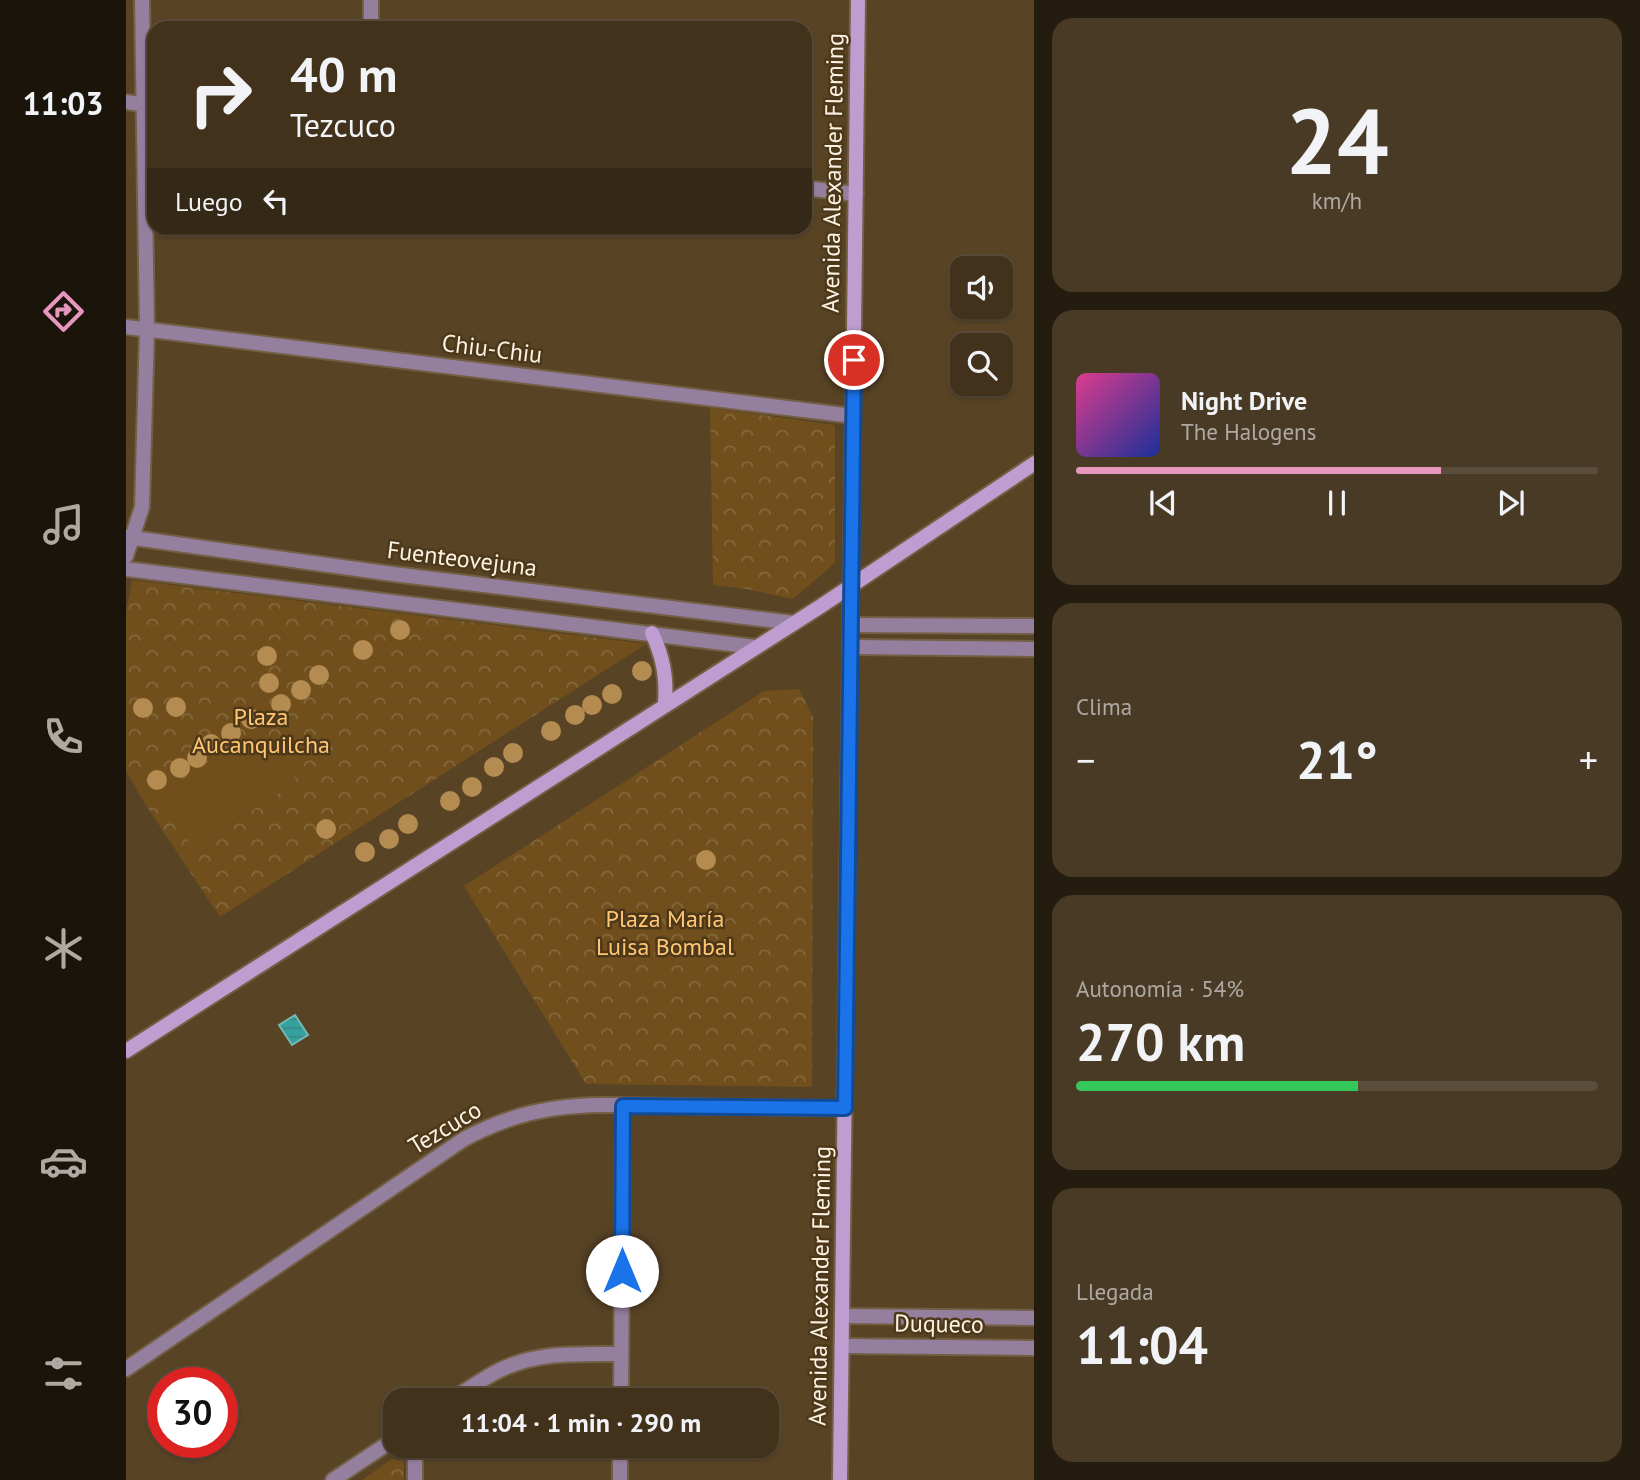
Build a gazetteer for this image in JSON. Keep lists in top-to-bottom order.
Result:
{
  "streets": {
    "main road": ["Avenida Alexander Fleming"],
    "street": [
      "Chiu-Chiu",
      "Fuenteovejuna",
      "Tezcuco",
      "Duqueco"
    ]
  },
  "crossings": [
    ["Avenida Alexander Fleming", "Chiu-Chiu"],
    ["Avenida Alexander Fleming", "Tezcuco"],
    ["Avenida Alexander Fleming", "Duqueco"]
  ],
  "parks": ["Plaza Aucanquilcha", "Plaza María Luisa Bombal"],
  "page": {
    "tabs": "11:03",
    "tile": [
      ["24", "km/h"],
      "Clima",
      ["Autonomía · 54%", "270 km"],
      ["Llegada", "11:04"]
    ],
    "turn": ["40 m", "Tezcuco"],
    "then": "Luego",
    "song": ["Night Drive", "The Halogens"],
    "heat": ["−", "21°", "+"],
    "limit": "30",
    "trip": "11:04 · 1 min · 290 m"
  }
}
